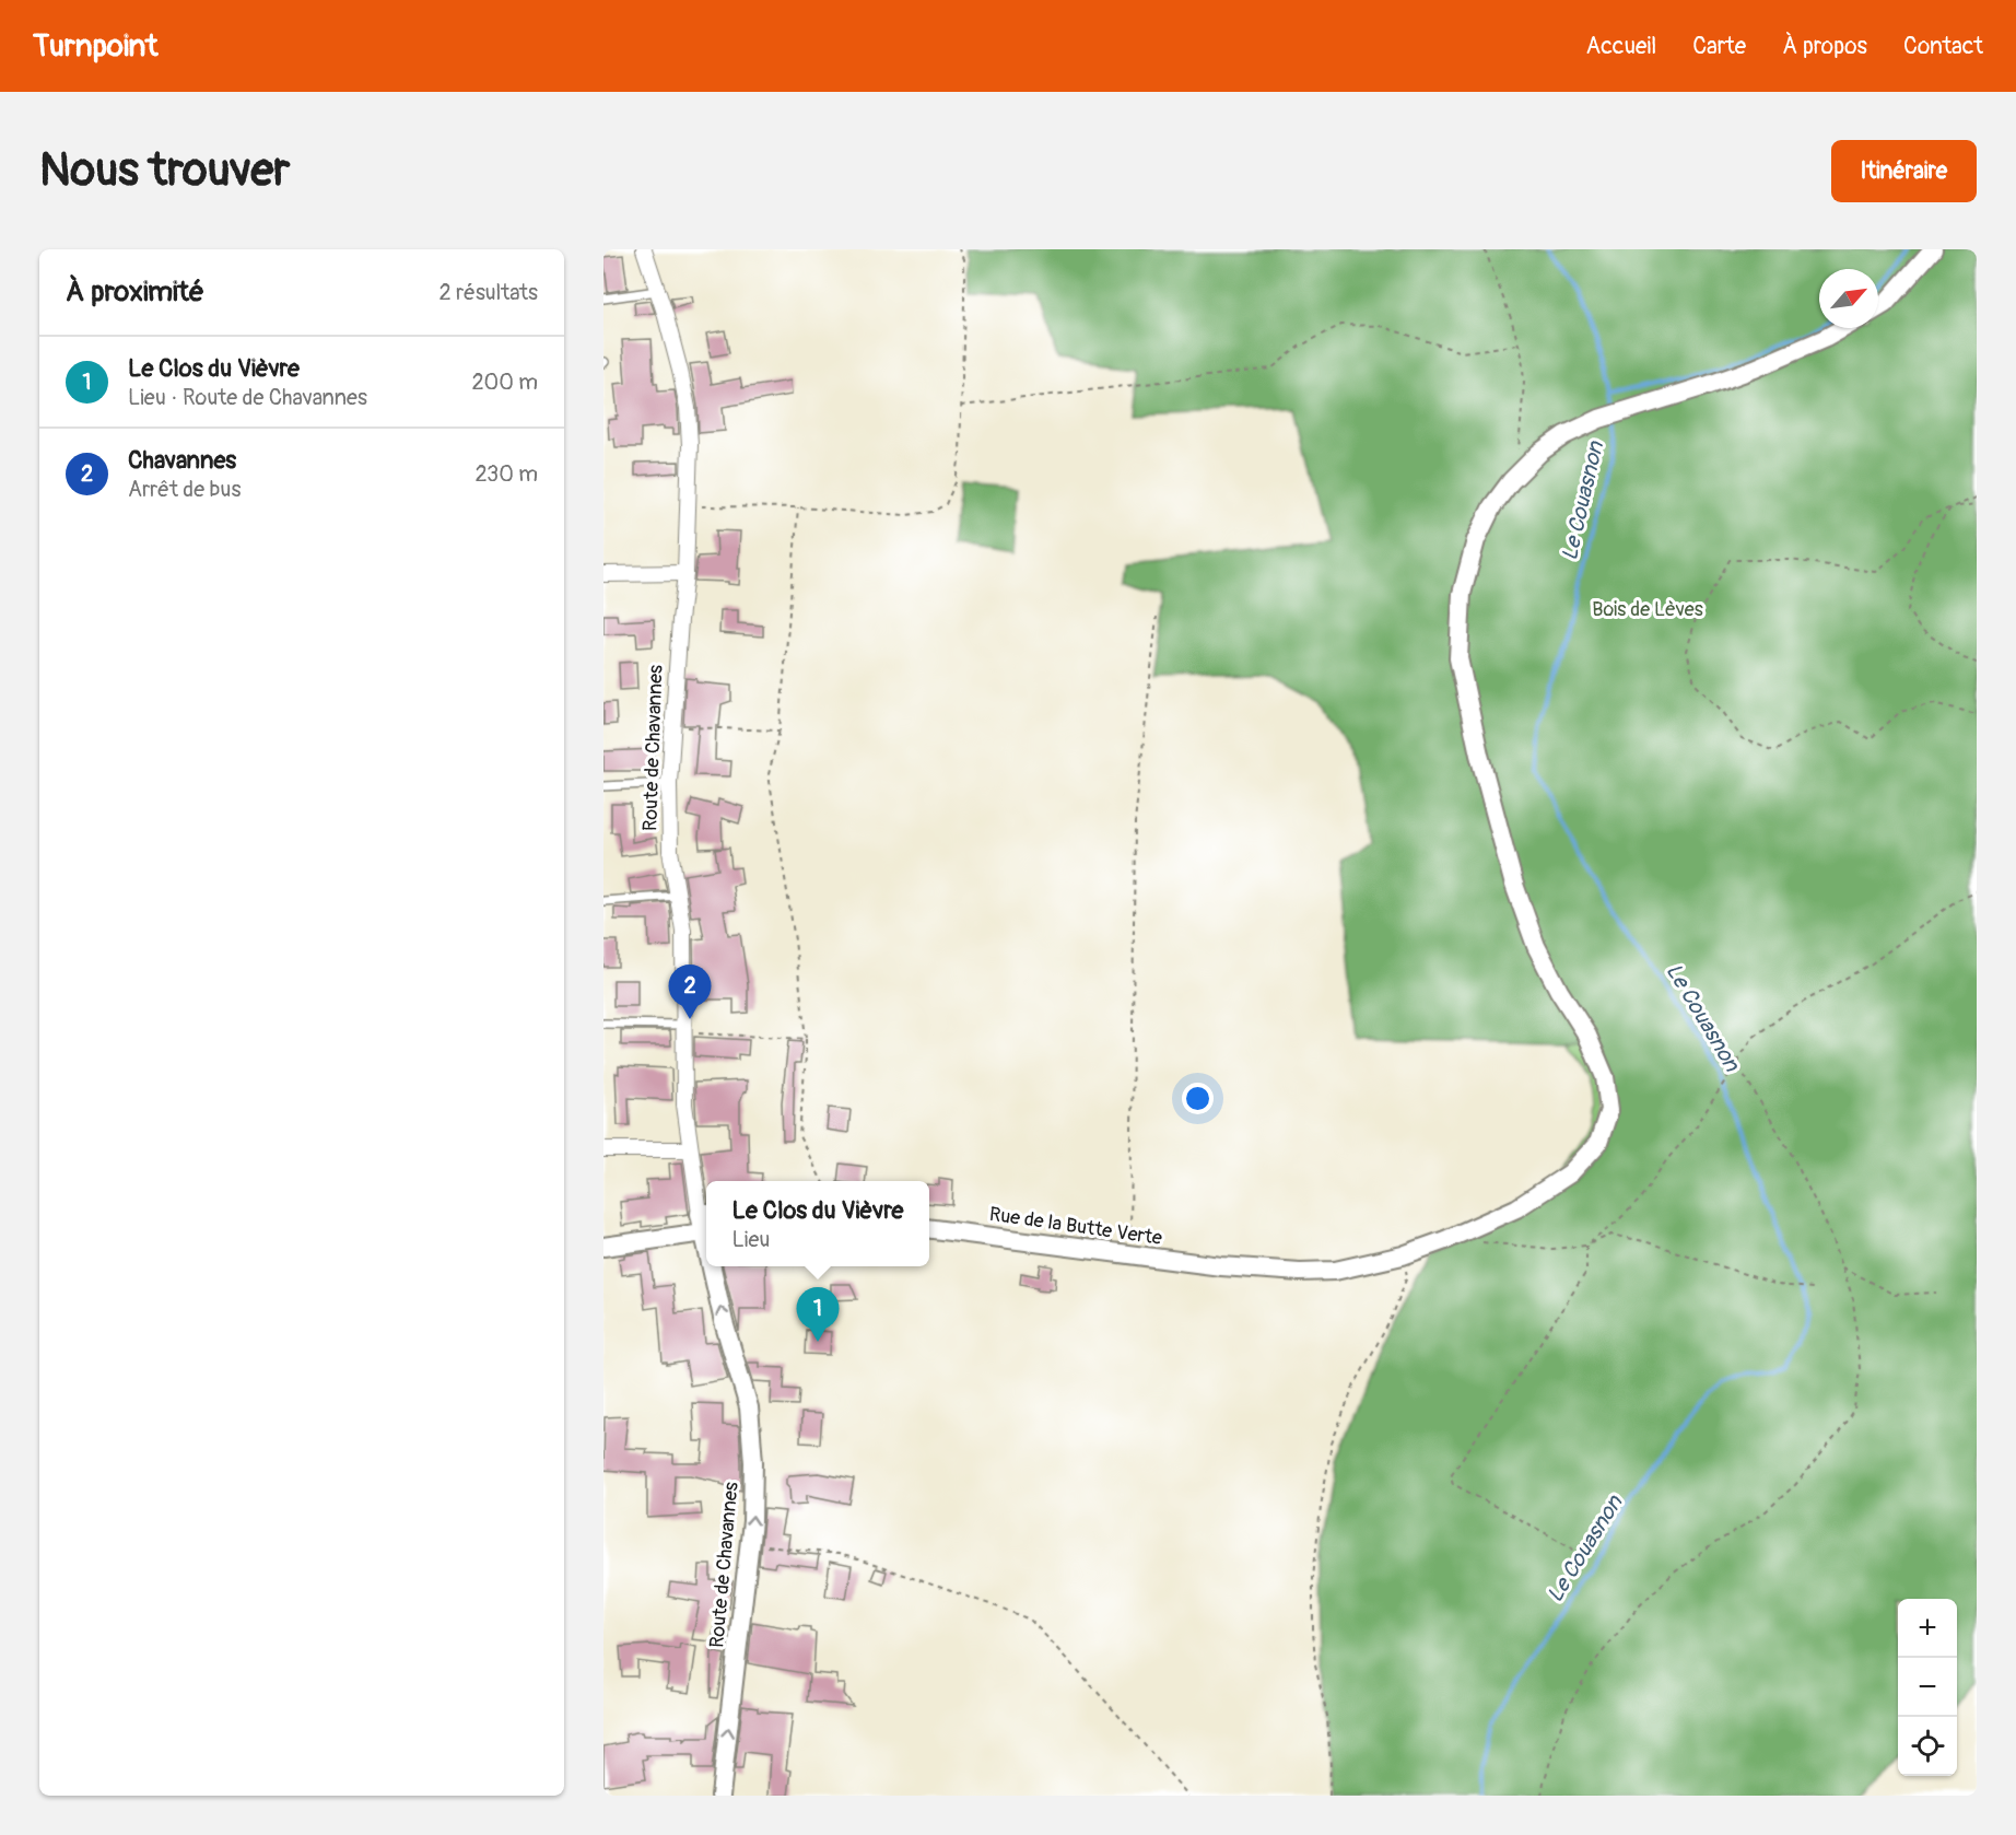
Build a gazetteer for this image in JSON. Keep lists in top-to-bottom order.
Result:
{
  "streets": {
    "street": ["Route de Chavannes", "Rue de la Butte Verte"]
  },
  "water": ["Le Couasnon"],
  "parks": ["Bois de Lèves"],
  "north": "top right",
  "page": {
    "header": "Turnpoint",
    "nav": [
      "Accueil",
      "Carte",
      "À propos",
      "Contact"
    ],
    "buttons": "Itinéraire",
    "title": "Nous trouver",
    "heading": ["À proximité", "2 résultats"],
    "list": [
      {
        "mark": "1",
        "name": "Le Clos du Vièvre",
        "note": "Lieu · Route de Chavannes",
        "value": "200 m"
      },
      {
        "mark": "2",
        "name": "Chavannes",
        "note": "Arrêt de bus",
        "value": "230 m"
      }
    ],
    "pins": ["2", "1"],
    "popup": ["Le Clos du Vièvre", "Lieu"],
    "map_buttons": ["+", "−"]
  }
}
